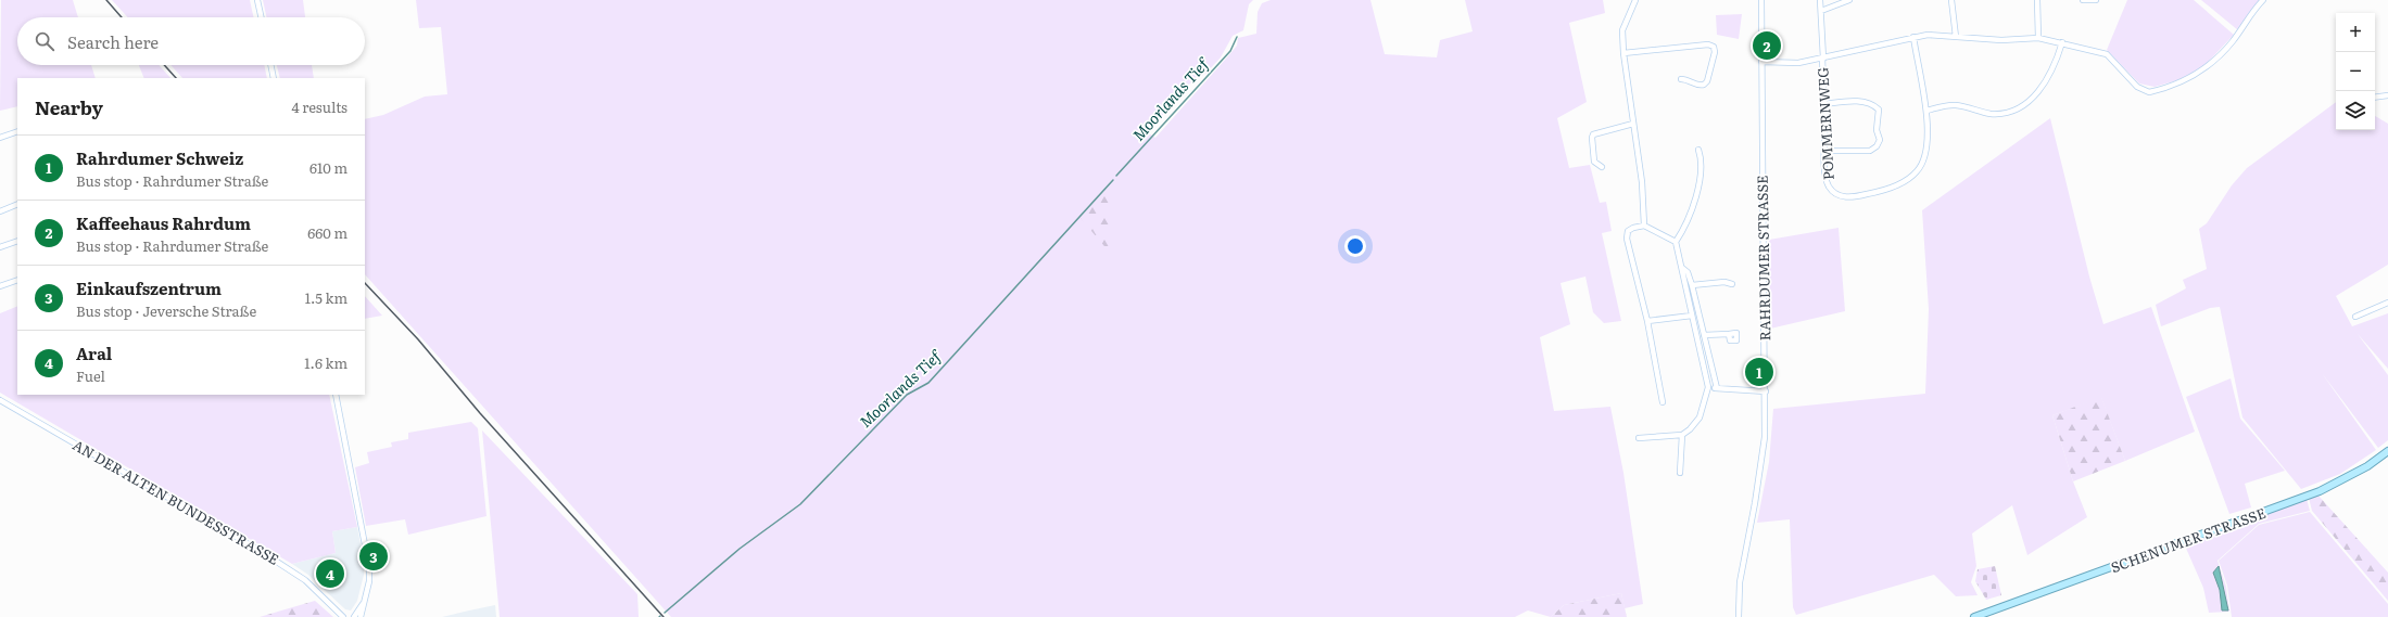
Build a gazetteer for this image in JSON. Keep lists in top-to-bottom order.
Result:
{
  "streets": {
    "main road": ["SCHENUMER STRASSE"],
    "street": ["POMMERNWEG", "RAHRDUMER STRASSE", "AN DER ALTEN BUNDESSTRASSE"]
  },
  "water": ["Moorlands Tief"],
  "page": {
    "map_buttons": ["+", "−"],
    "search": "Search here",
    "pins": [
      "2",
      "1",
      "3",
      "4"
    ],
    "heading": ["Nearby", "4 results"],
    "list": [
      {
        "mark": "1",
        "name": "Rahrdumer Schweiz",
        "note": "Bus stop · Rahrdumer Straße",
        "value": "610 m"
      },
      {
        "mark": "2",
        "name": "Kaffeehaus Rahrdum",
        "note": "Bus stop · Rahrdumer Straße",
        "value": "660 m"
      },
      {
        "mark": "3",
        "name": "Einkaufszentrum",
        "note": "Bus stop · Jeversche Straße",
        "value": "1.5 km"
      },
      {
        "mark": "4",
        "name": "Aral",
        "note": "Fuel",
        "value": "1.6 km"
      }
    ]
  }
}
